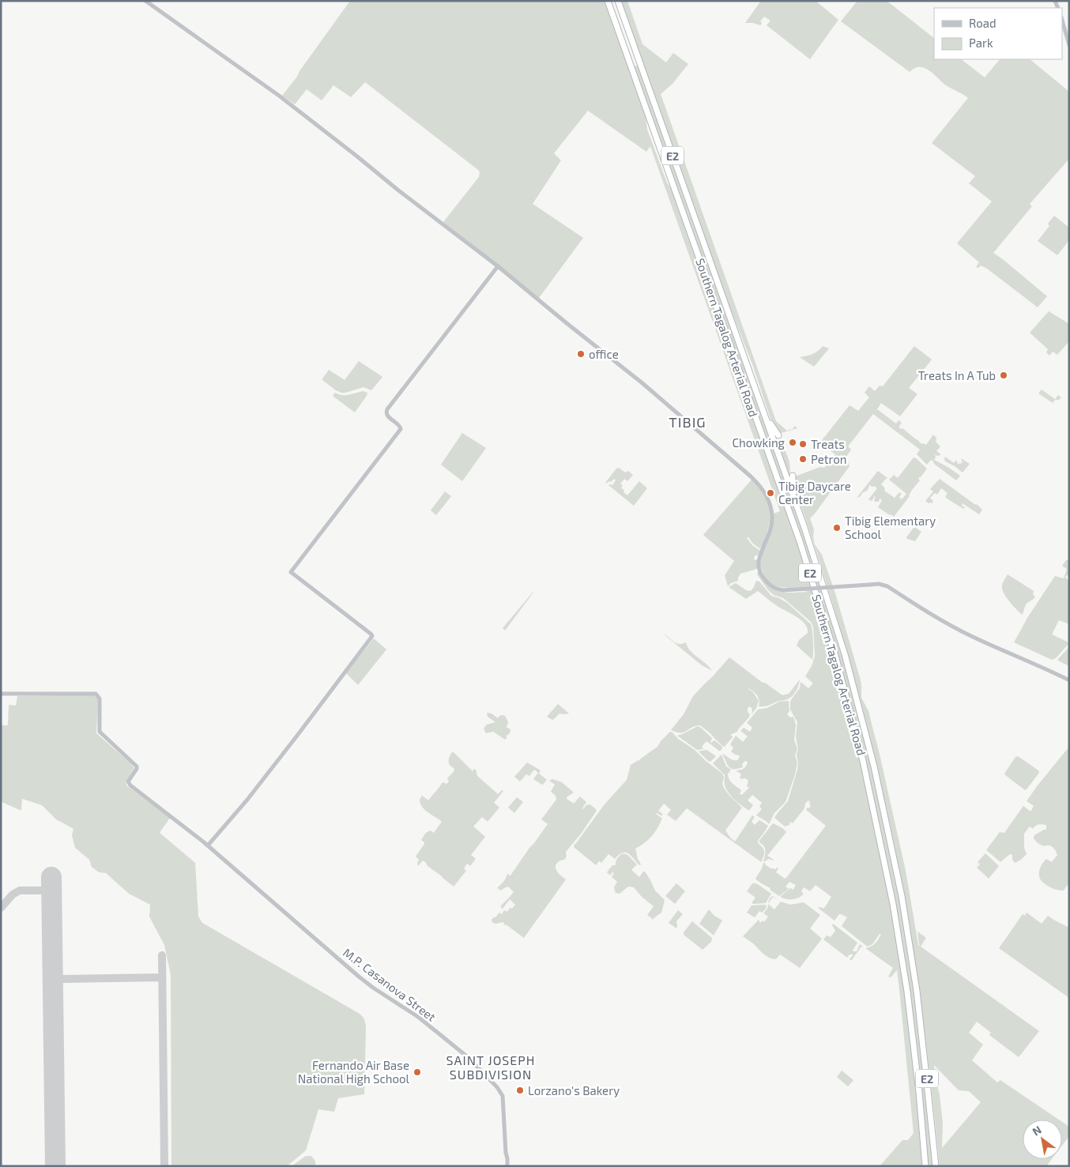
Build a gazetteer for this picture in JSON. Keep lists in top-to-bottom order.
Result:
{
  "streets": {
    "highway": ["E2", "Southern Tagalog Arterial Road"],
    "street": ["M.P. Casanova Street"]
  },
  "districts": ["TIBIG", "SAINT JOSEPH SUBDIVISION"],
  "places": [
    "office",
    "Treats In A Tub",
    "Chowking",
    "Treats",
    "Petron",
    "Tibig Daycare Center",
    "Tibig Elementary School",
    "Fernando Air Base National High School",
    "Lorzano's Bakery"
  ],
  "legend": ["Road", "Park"],
  "north": "top left"
}
